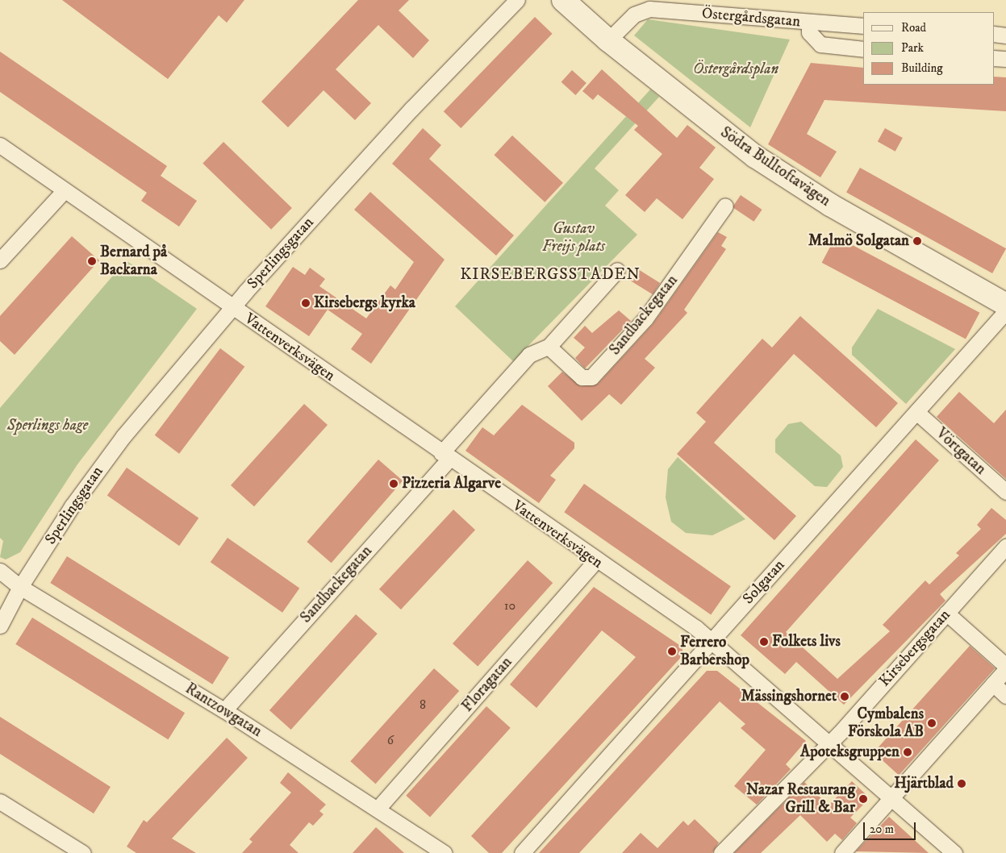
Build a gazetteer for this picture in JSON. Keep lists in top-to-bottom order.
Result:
{
  "streets": {
    "street": [
      "Östergårdsgatan",
      "Södra Bulltoftavägen",
      "Sperlingsgatan",
      "Sandbackegatan",
      "Vattenverksvägen",
      "Vörtgatan",
      "Solgatan",
      "Kirsebergsgatan",
      "Floragatan",
      "Rantzowgatan"
    ]
  },
  "crossings": [
    ["Östergårdsgatan", "Södra Bulltoftavägen"],
    ["Sperlingsgatan", "Vattenverksvägen"],
    ["Sperlingsgatan", "Rantzowgatan"],
    ["Sandbackegatan", "Vattenverksvägen"],
    ["Sandbackegatan", "Rantzowgatan"],
    ["Vattenverksvägen", "Solgatan"],
    ["Vattenverksvägen", "Kirsebergsgatan"],
    ["Vattenverksvägen", "Floragatan"],
    ["Vörtgatan", "Solgatan"],
    ["Floragatan", "Rantzowgatan"]
  ],
  "districts": ["KIRSEBERGSSTADEN"],
  "parks": ["Östergårdsplan", "Gustav Freijs plats", "Sperlings hage"],
  "places": [
    "Malmö Solgatan",
    "Bernard på Backarna",
    "Kirsebergs kyrka",
    "Pizzeria Algarve",
    "Folkets livs",
    "Ferrero Barbershop",
    "Mässingshornet",
    "Cymbalens Förskola AB",
    "Apoteksgruppen",
    "Hjärtblad",
    "Nazar Restaurang Grill & Bar"
  ],
  "house_numbers": ["10", "8", "6"],
  "legend": ["Road", "Park", "Building"],
  "scale_bar": "20 m"
}
